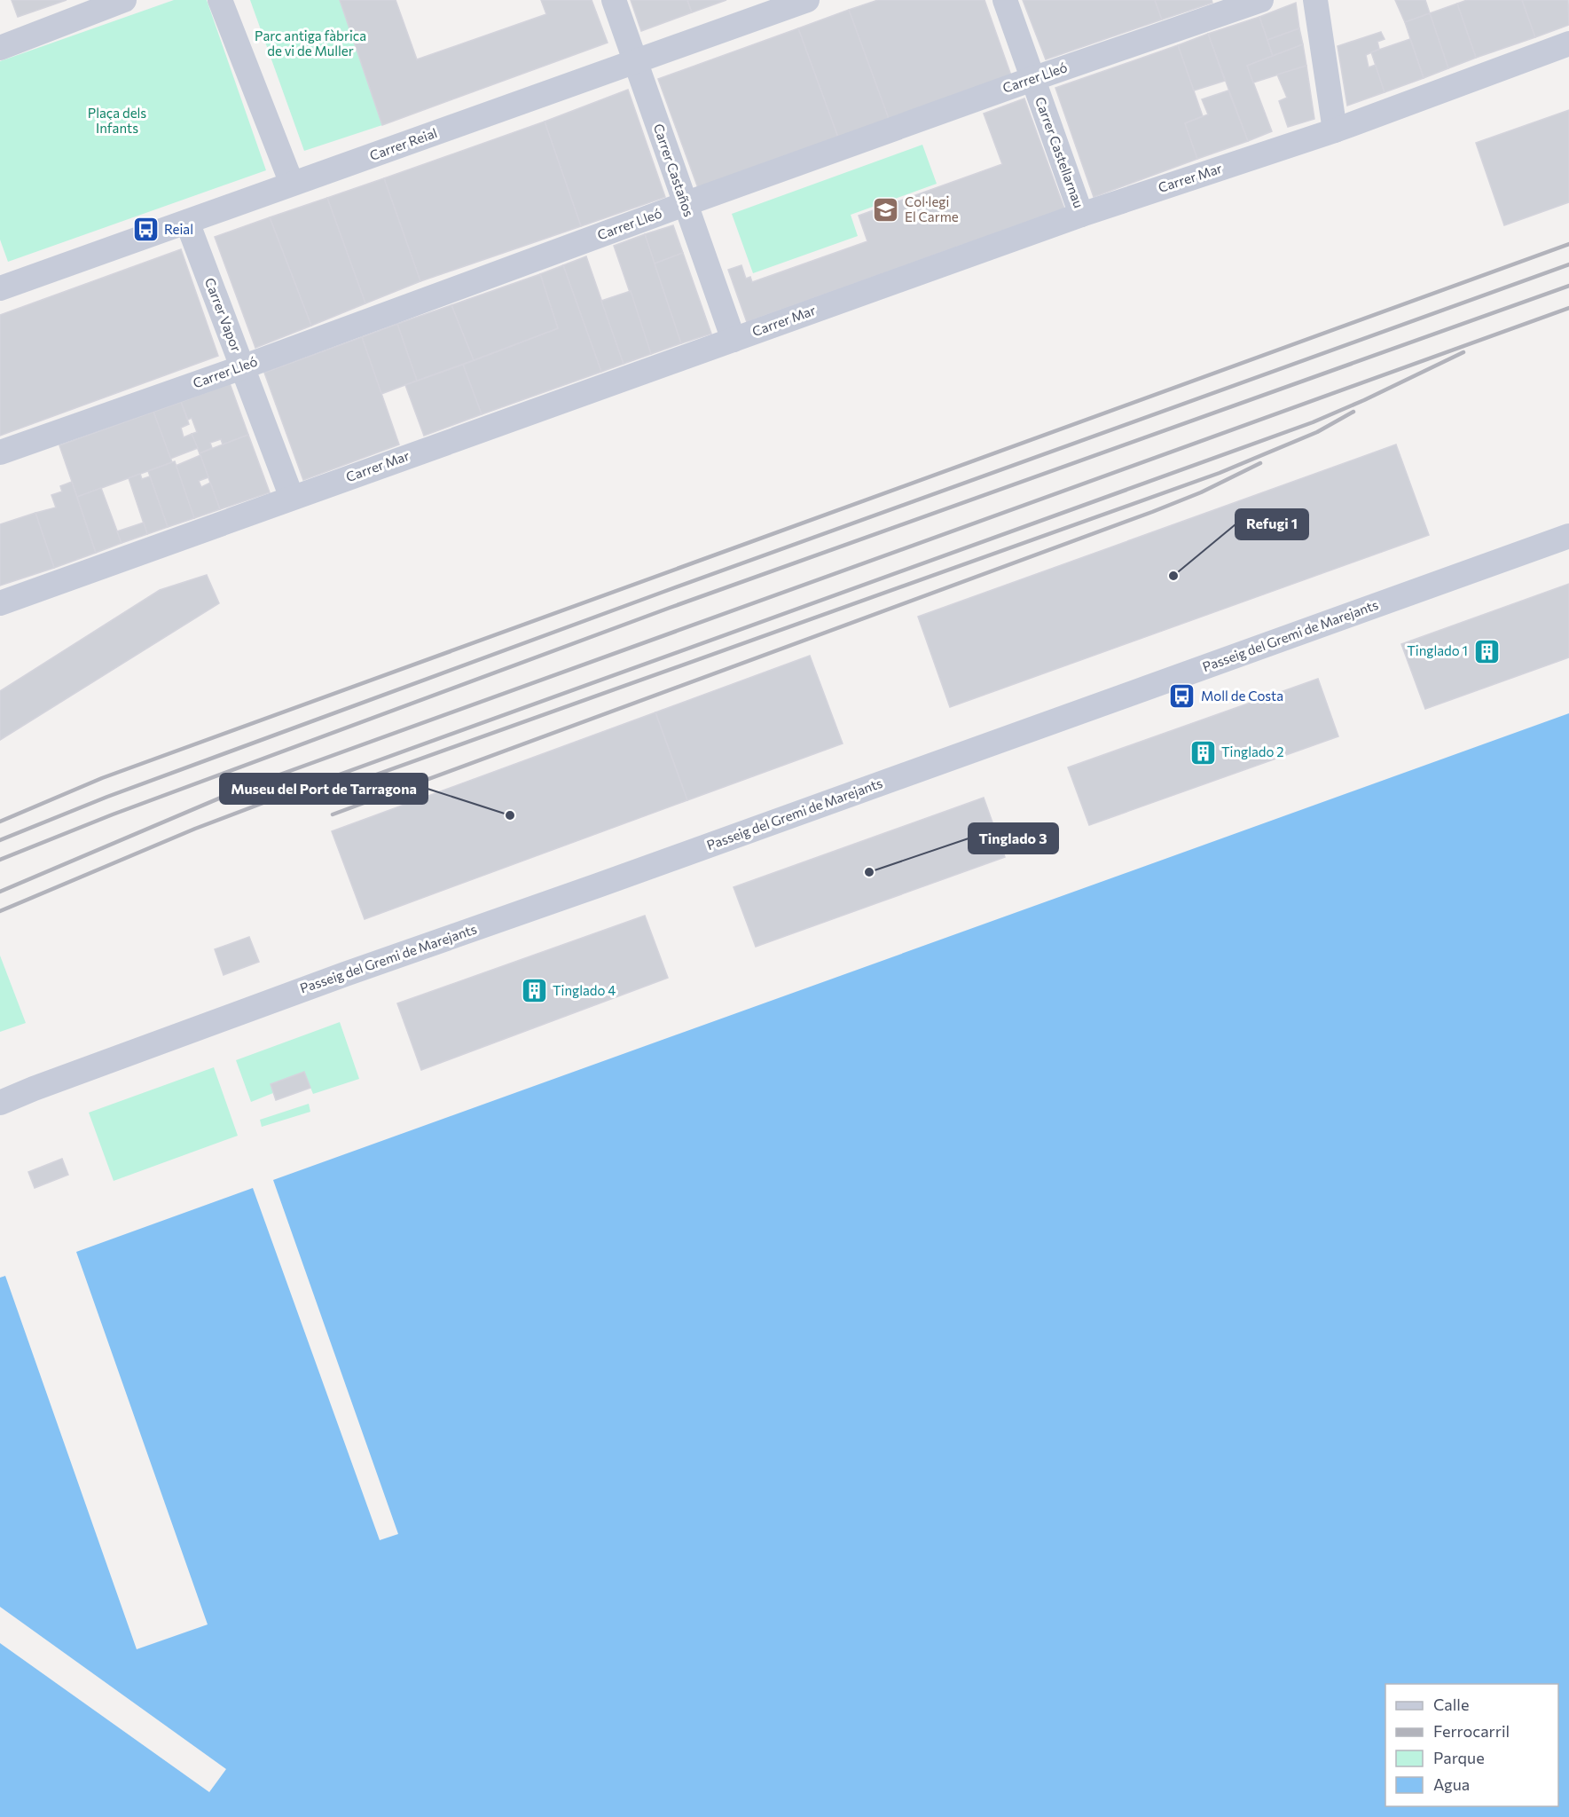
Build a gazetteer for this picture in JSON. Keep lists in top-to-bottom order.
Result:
{
  "streets": {
    "street": [
      "Carrer Lleó",
      "Carrer Reial",
      "Carrer Castellarnau",
      "Carrer Castaños",
      "Carrer Mar",
      "Carrer Vapor",
      "Passeig del Gremi de Marejants"
    ]
  },
  "crossings": [
    ["Carrer Lleó", "Carrer Castellarnau"],
    ["Carrer Lleó", "Carrer Castaños"],
    ["Carrer Lleó", "Carrer Vapor"],
    ["Carrer Reial", "Carrer Castaños"],
    ["Carrer Reial", "Carrer Vapor"],
    ["Carrer Castellarnau", "Carrer Mar"],
    ["Carrer Castaños", "Carrer Mar"],
    ["Carrer Mar", "Carrer Vapor"]
  ],
  "parks": ["Parc antiga fàbrica de vi de Muller", "Plaça dels Infants"],
  "places": {
    "school or university": ["Col·legi El Carme"],
    "bus stop": ["Reial", "Moll de Costa"],
    "other": ["Refugi 1", "Museu del Port de Tarragona", "Tinglado 3"],
    "building": ["Tinglado 1", "Tinglado 2", "Tinglado 4"]
  },
  "legend": [
    "Calle",
    "Ferrocarril",
    "Parque",
    "Agua"
  ]
}
